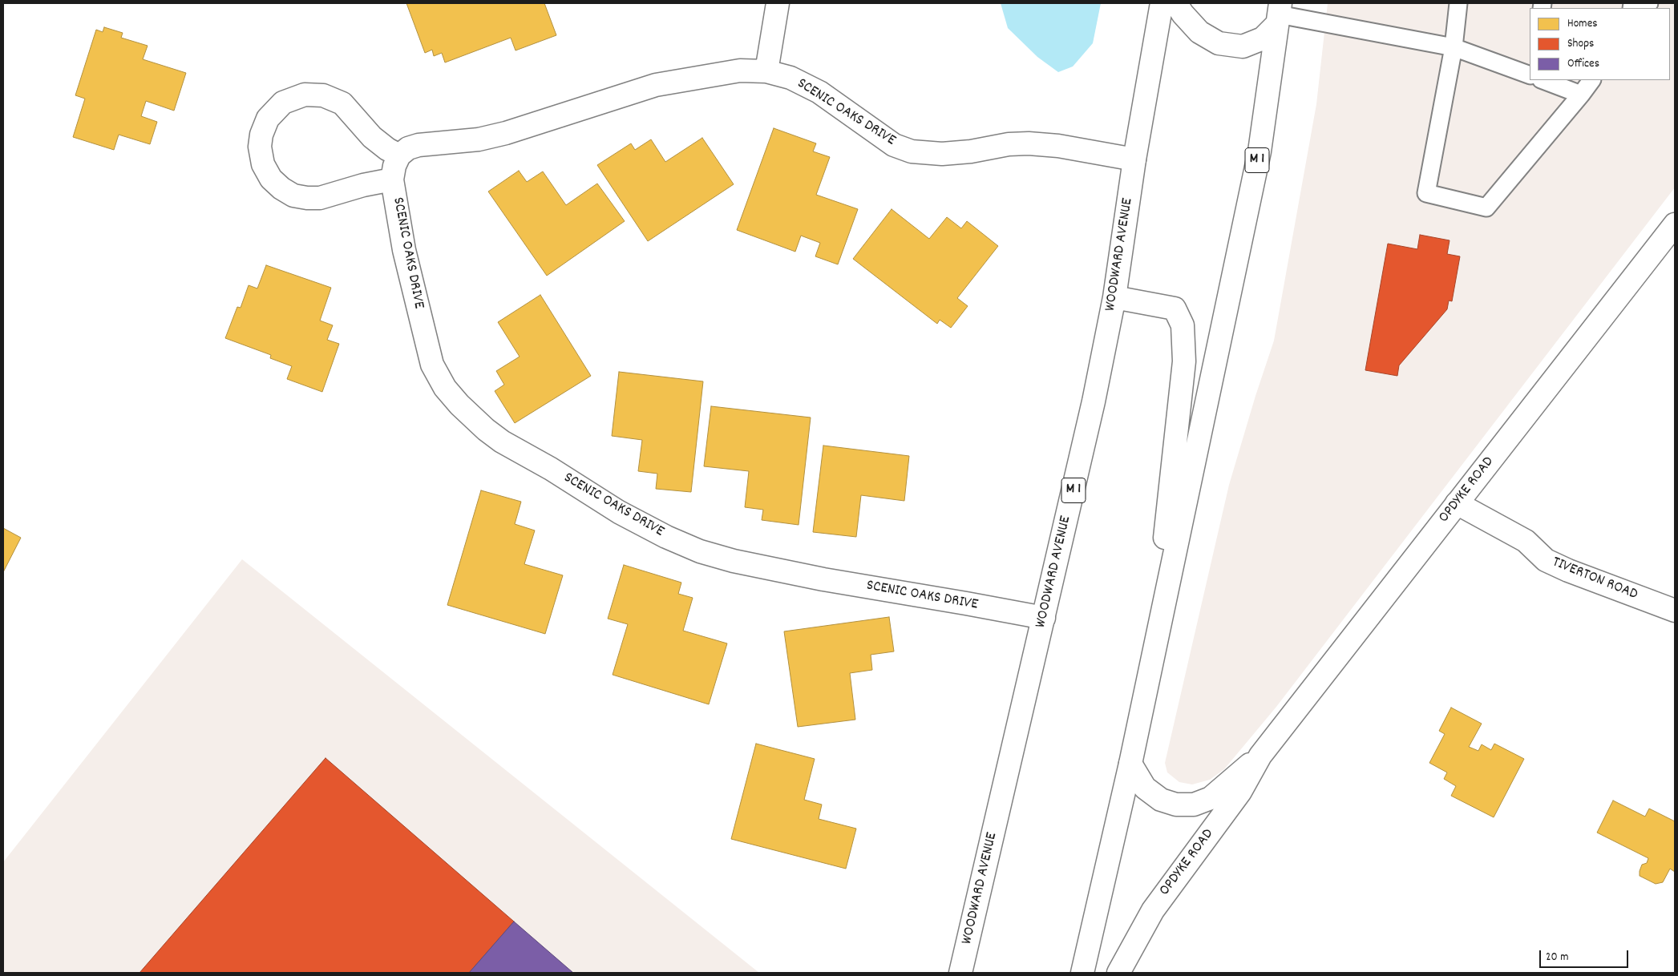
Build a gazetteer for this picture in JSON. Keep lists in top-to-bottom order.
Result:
{
  "streets": {
    "main road": [
      "SCENIC OAKS DRIVE",
      "M 1",
      "WOODWARD AVENUE",
      "OPDYKE ROAD",
      "TIVERTON ROAD"
    ]
  },
  "crossings": [
    ["SCENIC OAKS DRIVE", "WOODWARD AVENUE"],
    ["M 1", "OPDYKE ROAD"],
    ["OPDYKE ROAD", "TIVERTON ROAD"]
  ],
  "legend": ["Homes", "Shops", "Offices"],
  "scale_bar": "20 m"
}
